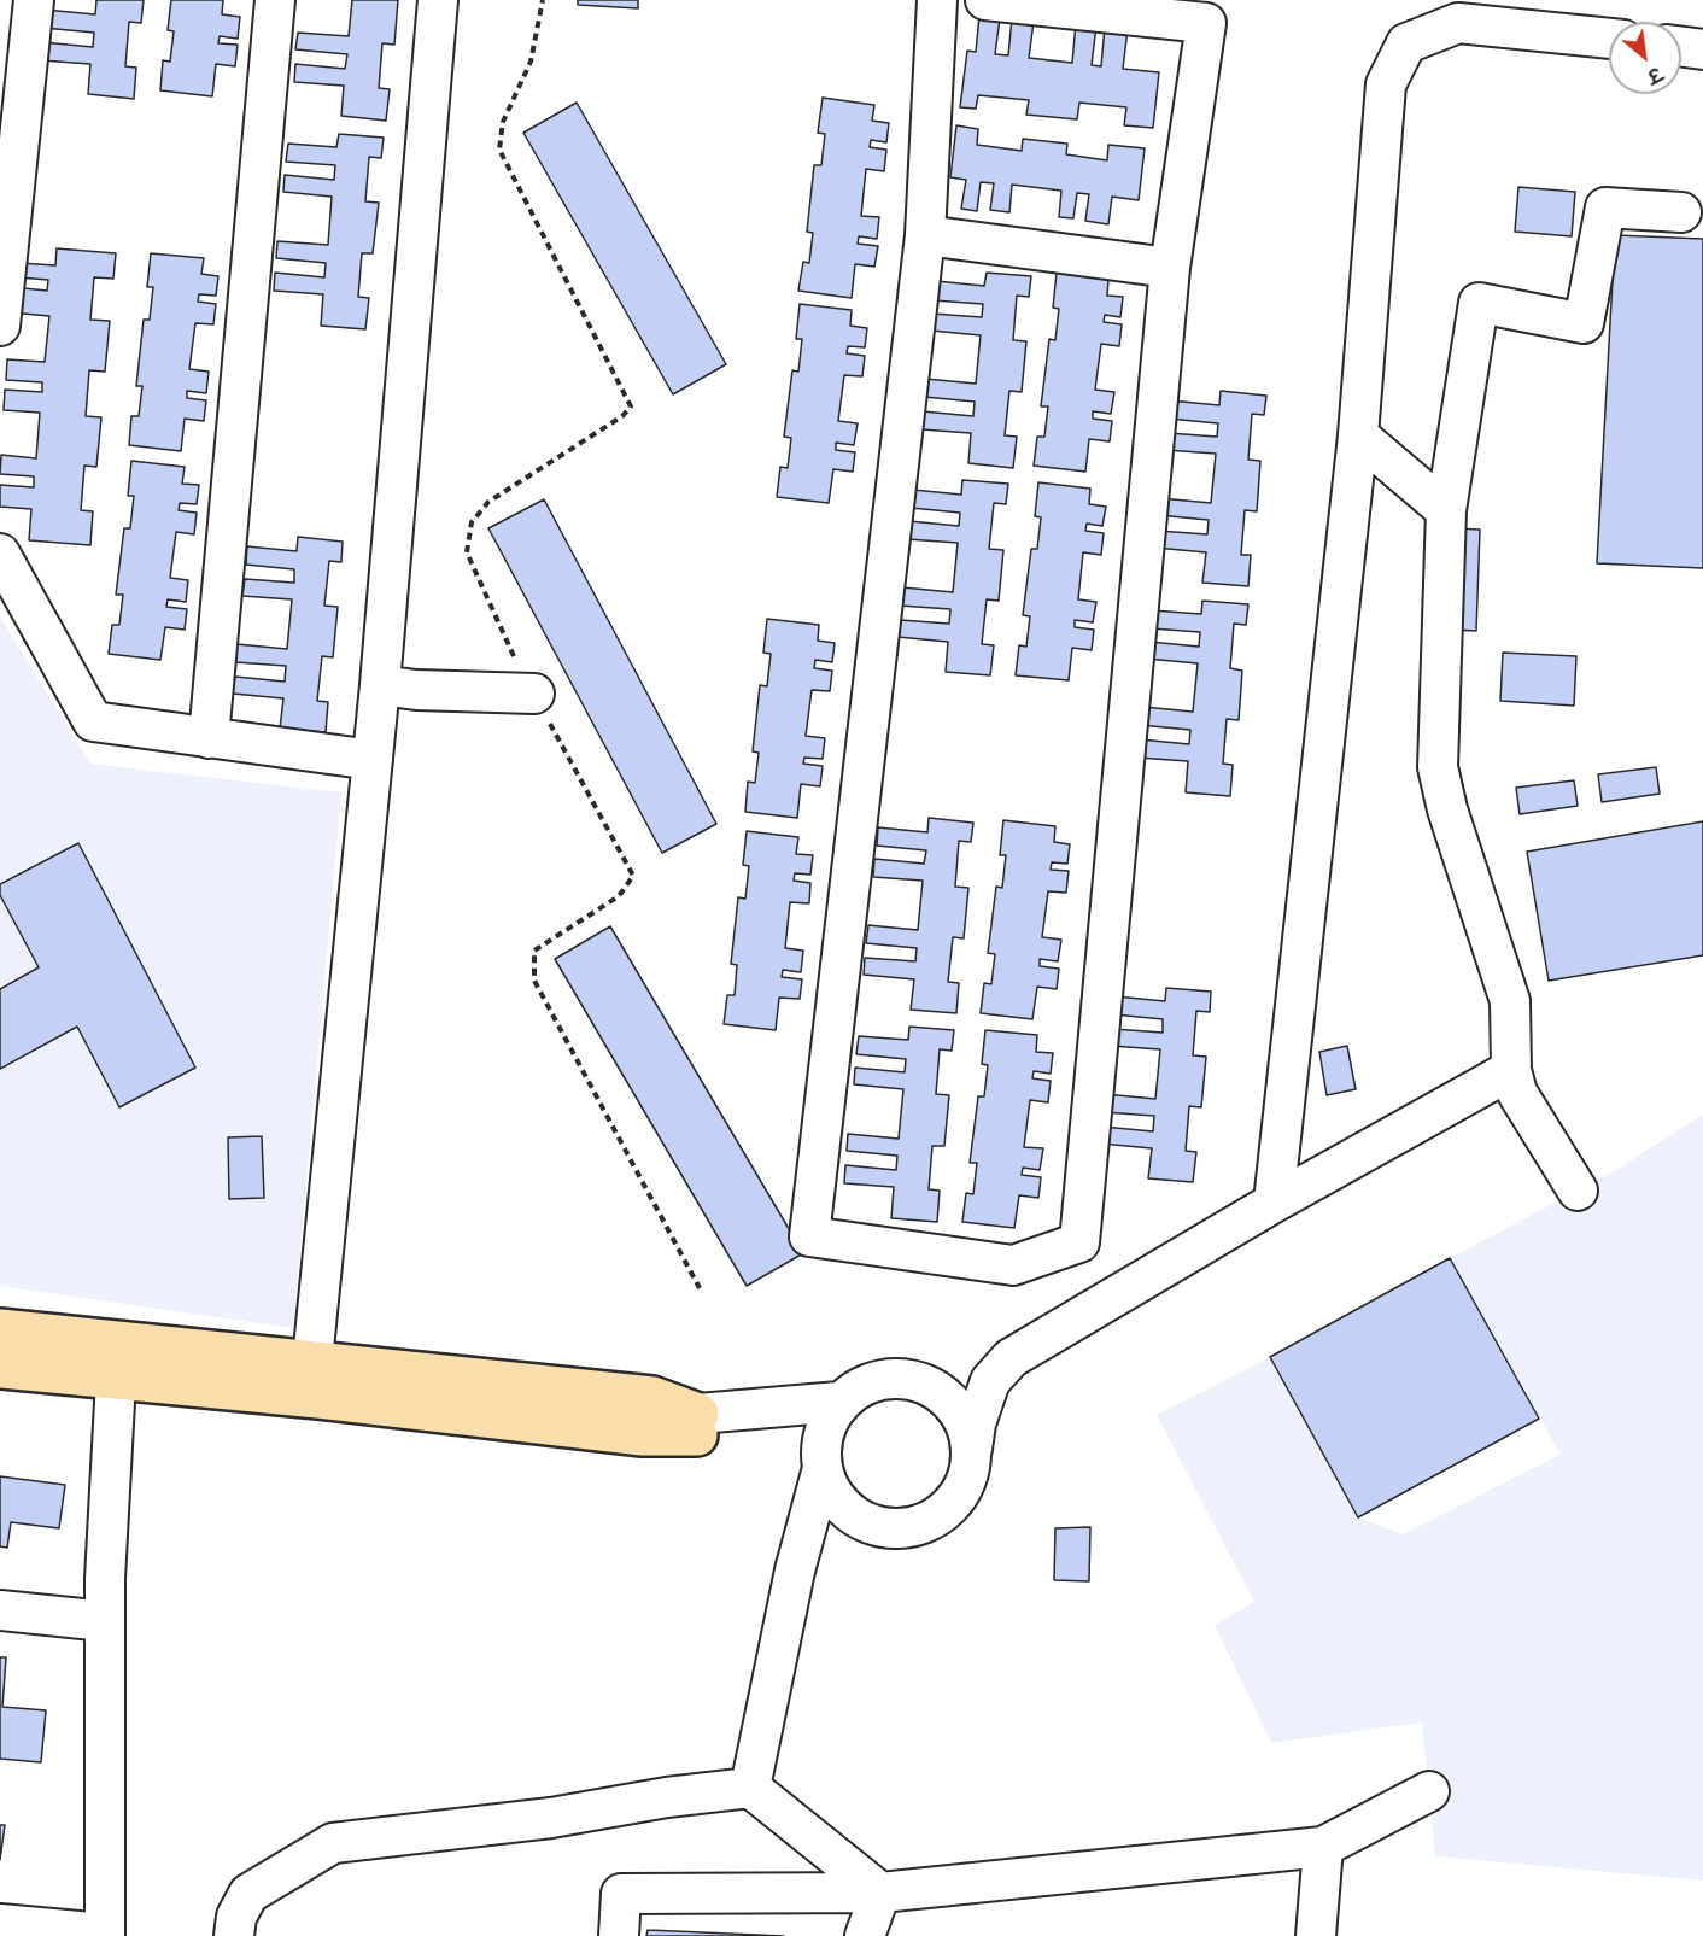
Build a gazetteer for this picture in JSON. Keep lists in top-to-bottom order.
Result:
{
  "north": "bottom right"
}
